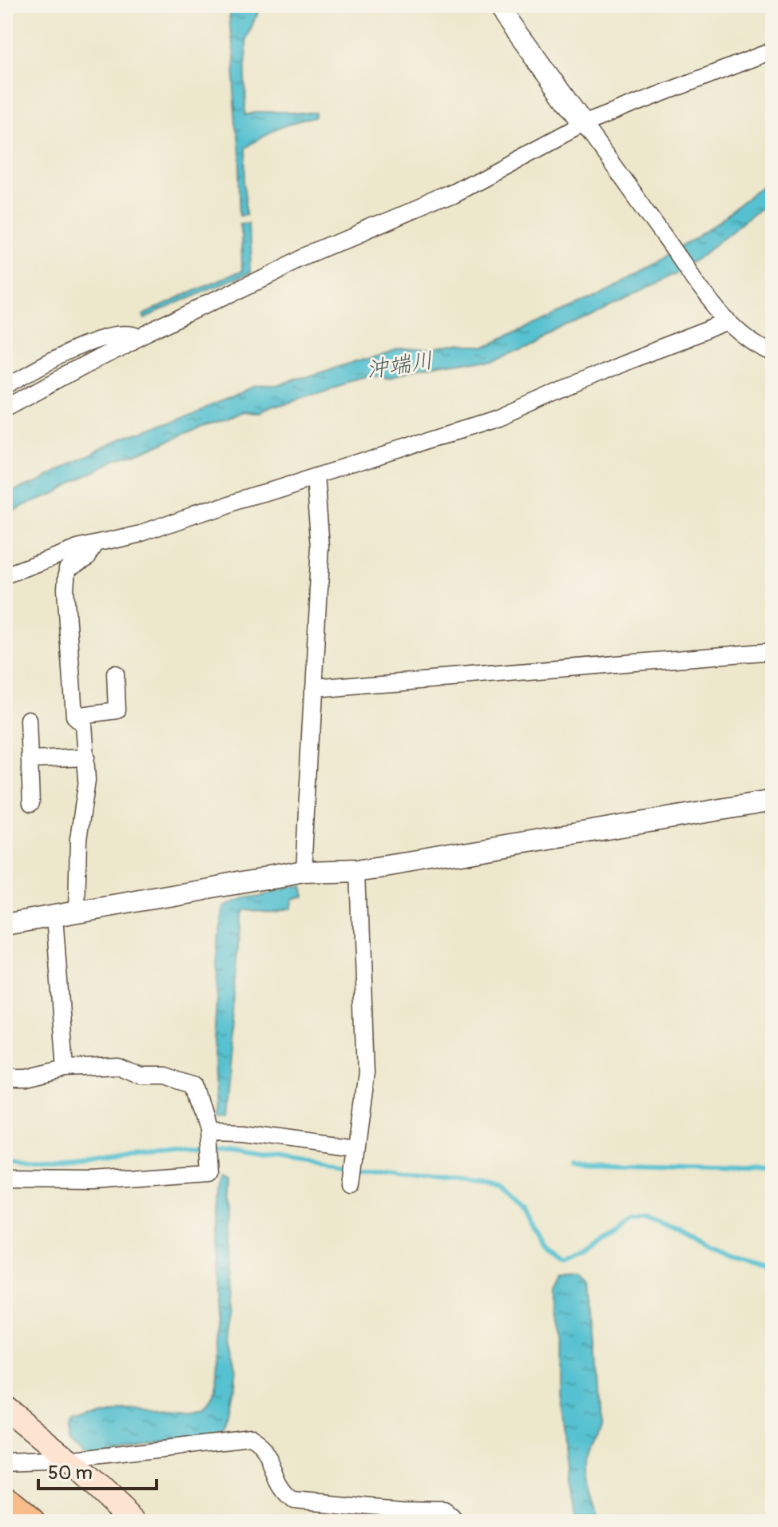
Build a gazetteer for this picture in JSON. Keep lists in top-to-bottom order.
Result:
{
  "water": ["沖端川"],
  "scale_bar": "50 m"
}
